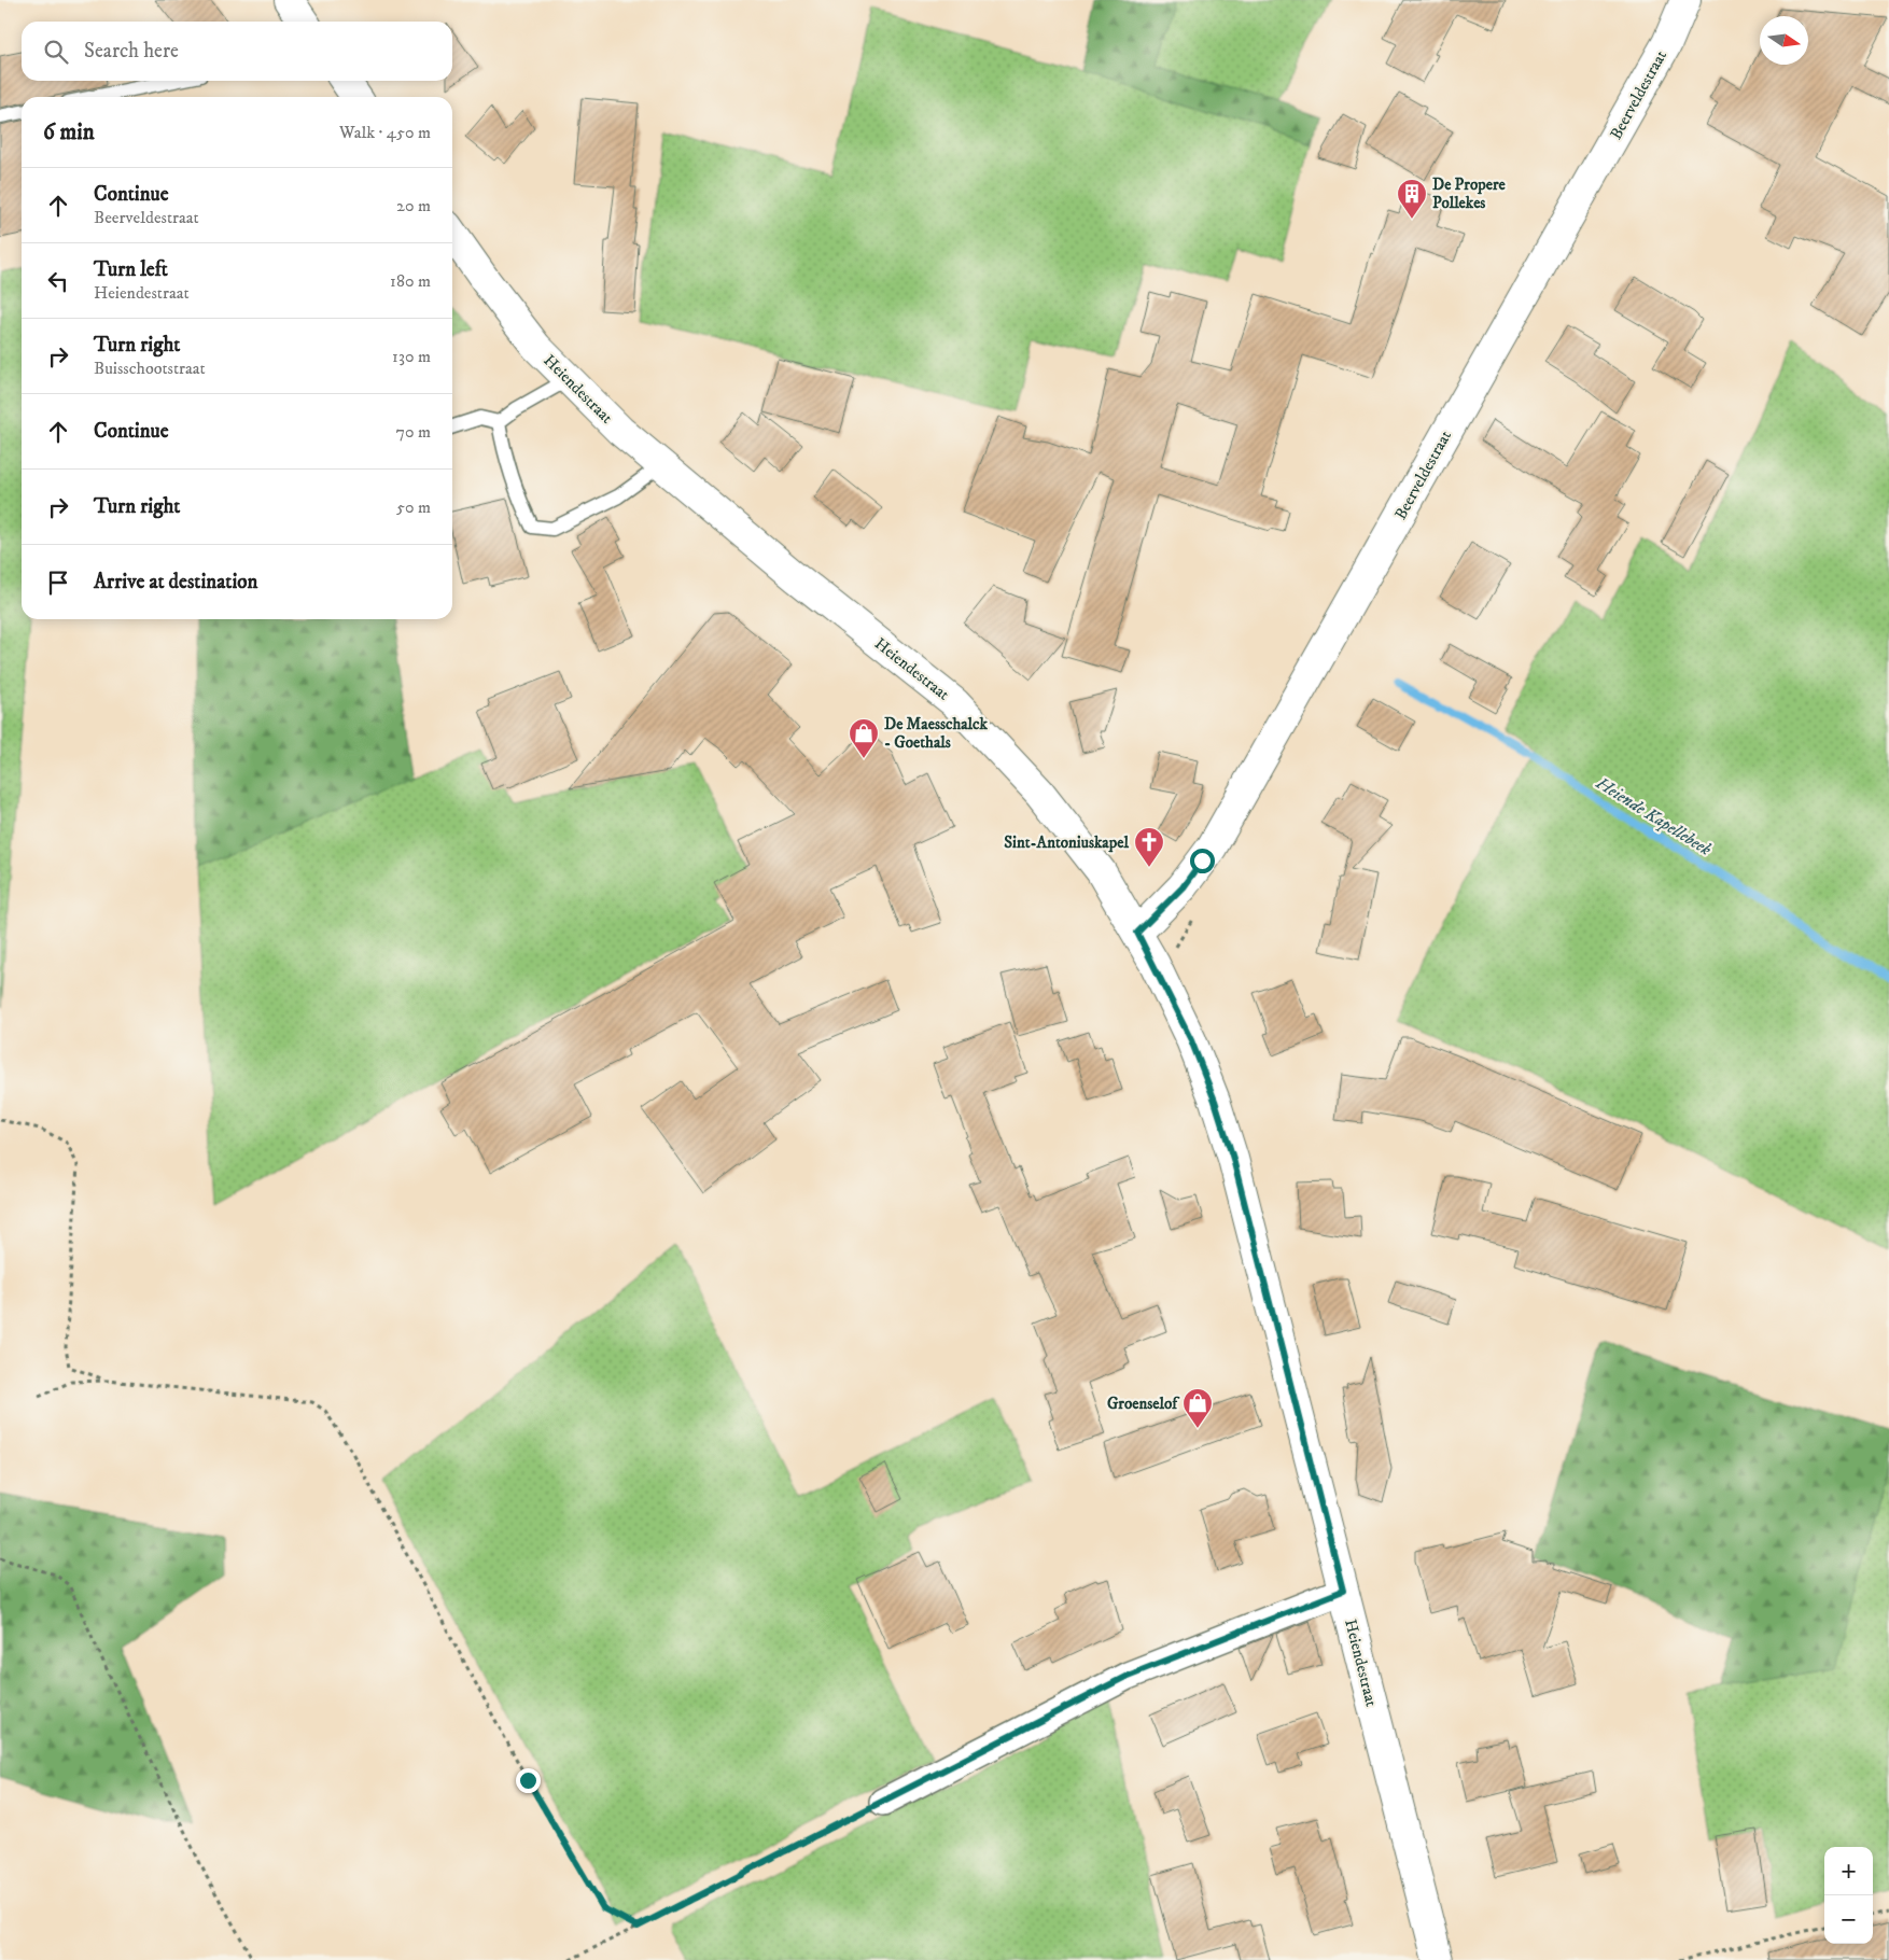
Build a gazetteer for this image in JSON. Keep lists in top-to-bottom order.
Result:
{
  "streets": {
    "main road": ["Beerveldestraat", "Heiendestraat"]
  },
  "crossings": [
    ["Beerveldestraat", "Heiendestraat"]
  ],
  "water": ["Heiende Kapellebeek"],
  "places": {
    "building": ["De Propere Pollekes"],
    "shop": ["De Maesschalck - Goethals", "Groenselof"],
    "church": ["Sint-Antoniuskapel"]
  },
  "north": "right",
  "page": {
    "search": "Search here",
    "heading": ["6 min", "Walk · 450 m"],
    "list": [
      ["Continue", "Beerveldestraat", "20 m"],
      ["Turn left", "Heiendestraat", "180 m"],
      ["Turn right", "Buisschootstraat", "130 m"],
      ["Continue", "70 m"],
      ["Turn right", "50 m"],
      "Arrive at destination"
    ],
    "map_buttons": ["+", "−"]
  }
}
